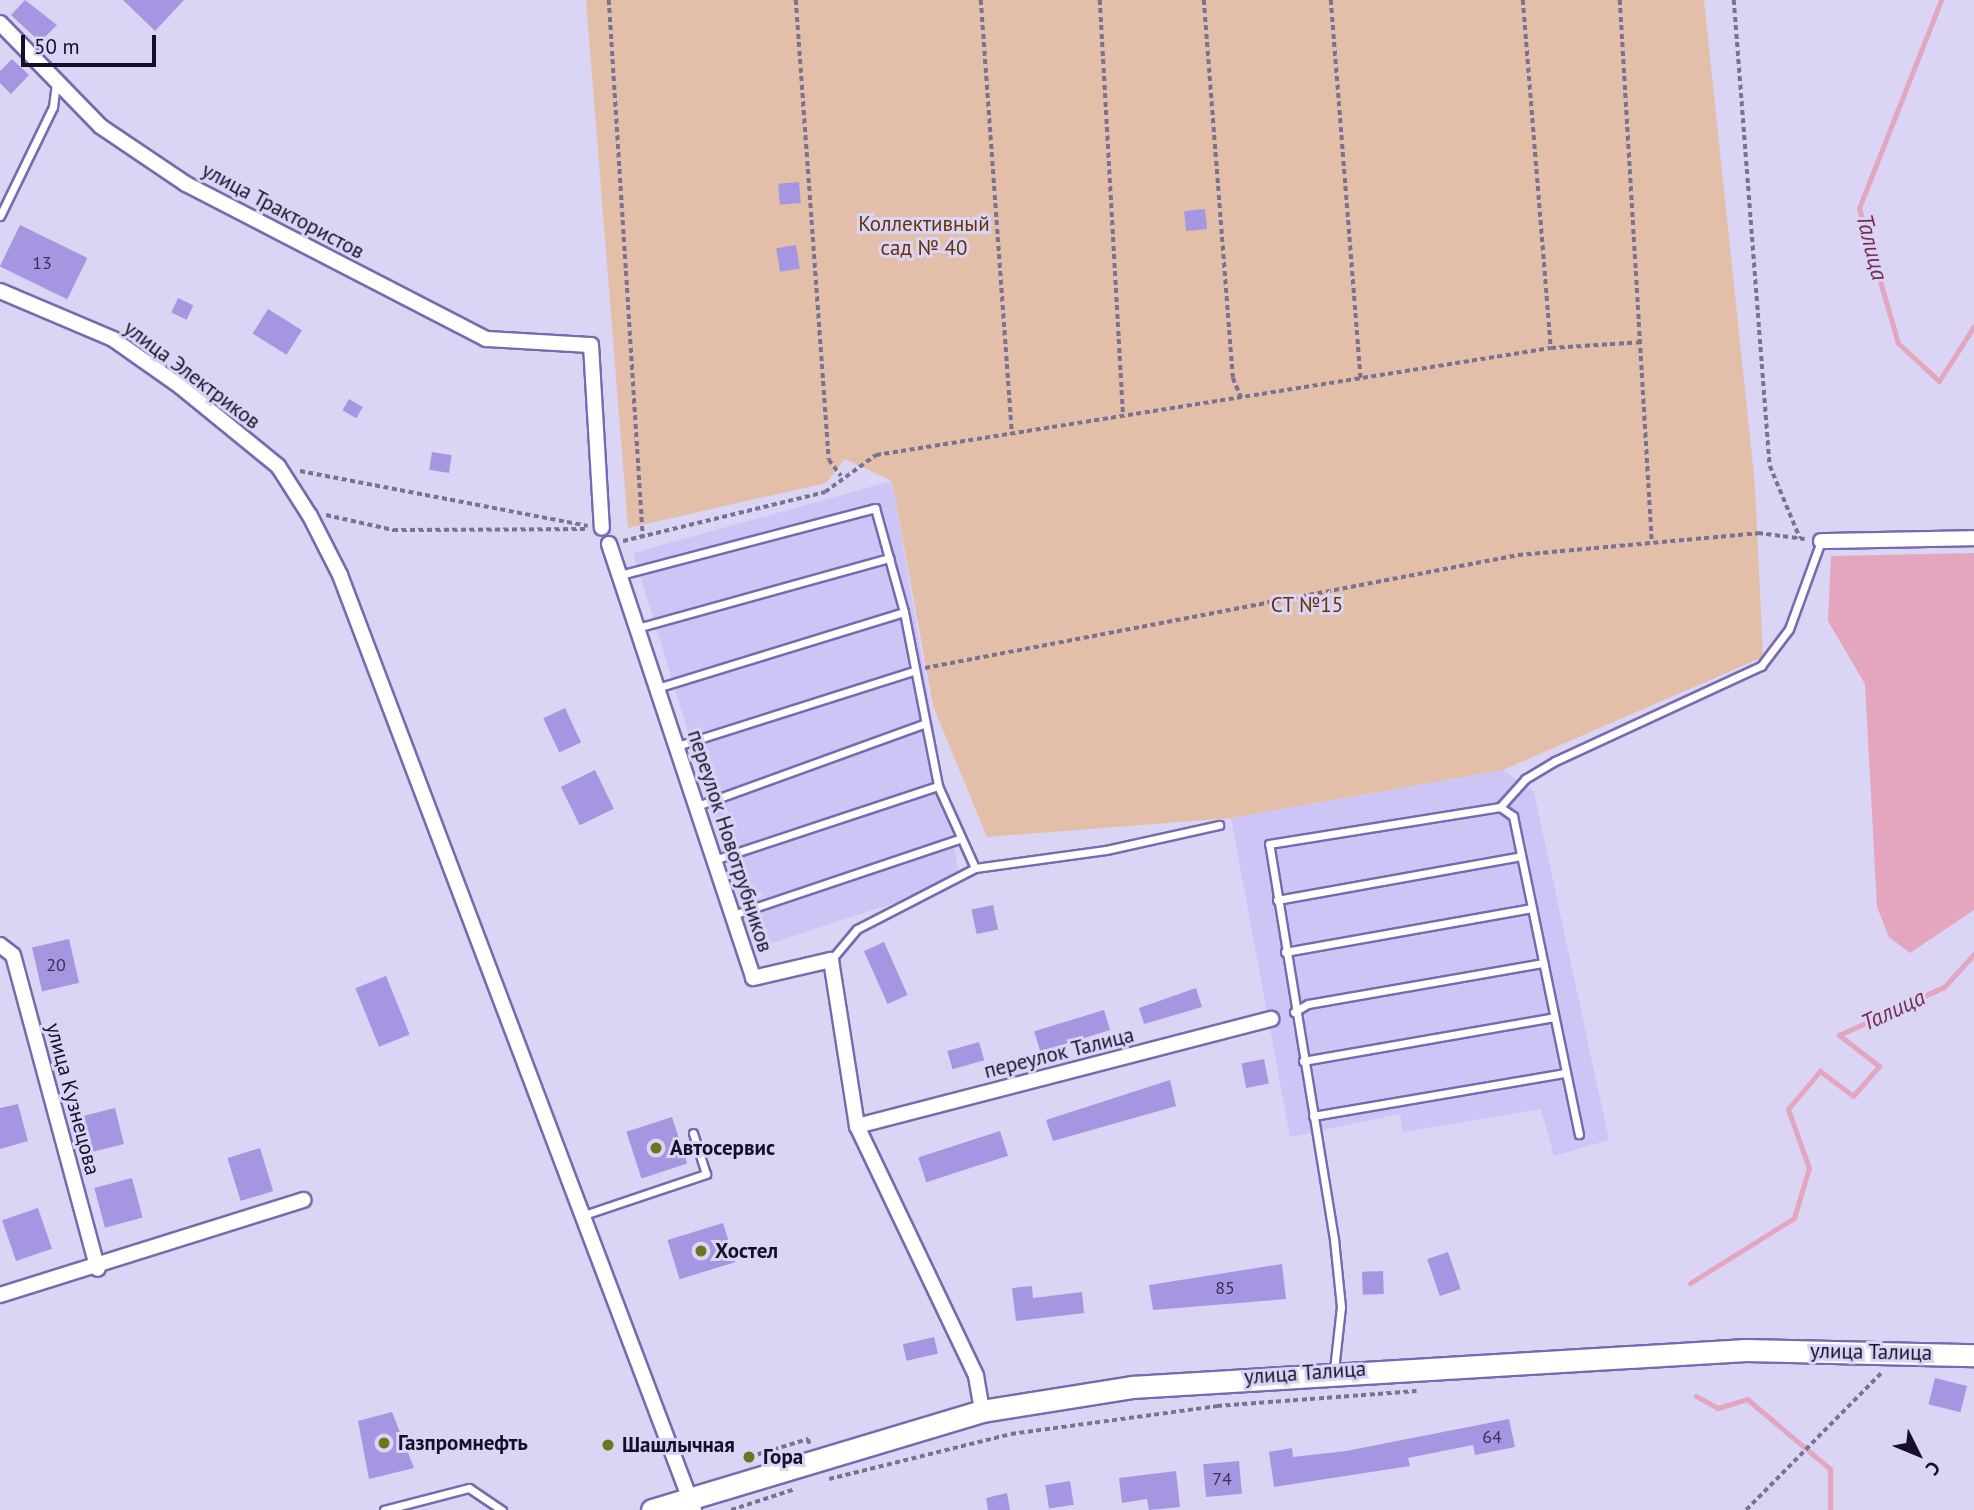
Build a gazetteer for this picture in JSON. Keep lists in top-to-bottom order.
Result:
{
  "streets": {
    "main road": ["улица Талица"],
    "street": [
      "улица Трактористов",
      "улица Электриков",
      "переулок Новотрубников",
      "переулок Талица",
      "улица Кузнецова"
    ]
  },
  "crossings": [
    ["улица Электриков", "улица Талица"]
  ],
  "water": ["Талица"],
  "parks": ["Коллективный сад № 40", "СТ №15"],
  "places": [
    "Автосервис",
    "Хостел",
    "Газпромнефть",
    "Шашлычная",
    "Гора"
  ],
  "house_numbers": [
    "13",
    "20",
    "85",
    "64",
    "74"
  ],
  "scale_bar": "50 m",
  "north": "bottom right"
}
